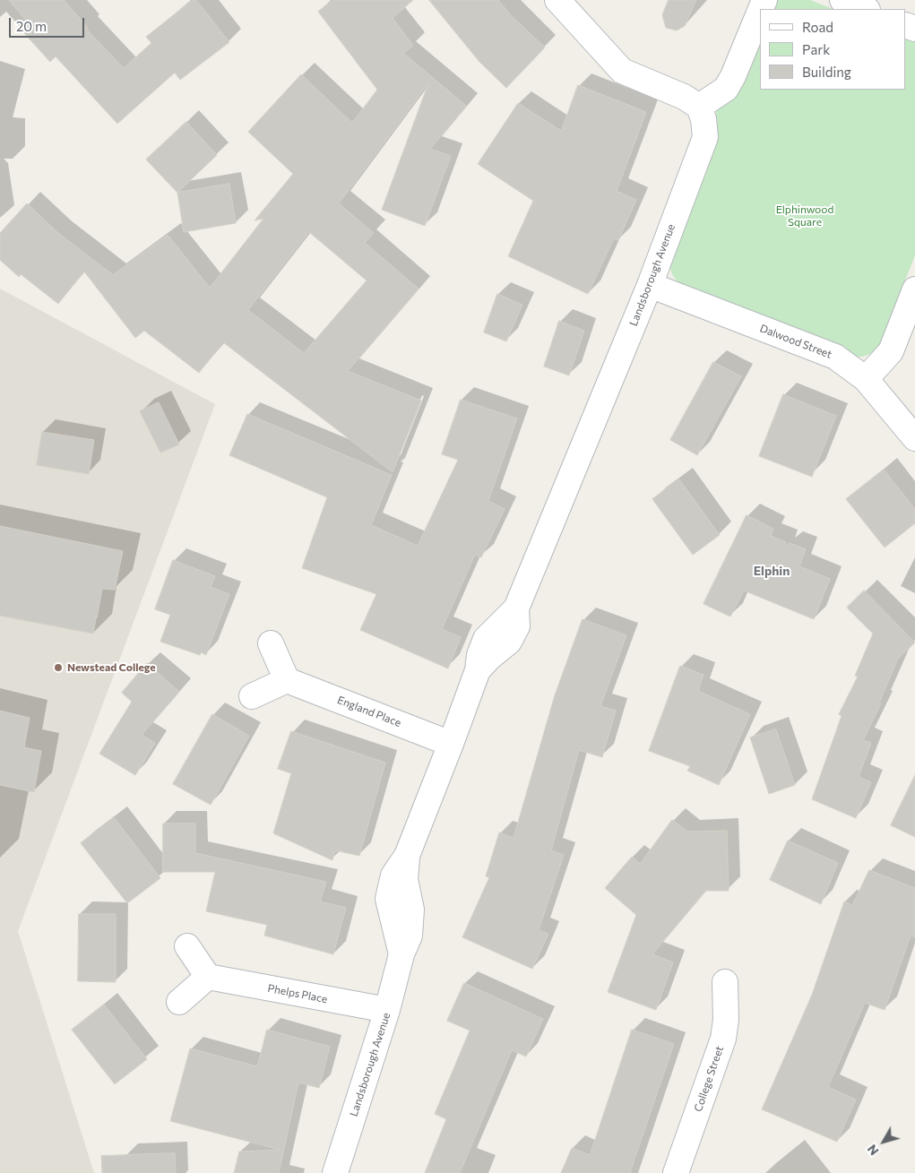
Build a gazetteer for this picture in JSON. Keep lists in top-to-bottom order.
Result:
{
  "streets": {
    "street": [
      "Landsborough Avenue",
      "Dalwood Street",
      "England Place",
      "Phelps Place",
      "College Street"
    ]
  },
  "crossings": [
    ["Landsborough Avenue", "Dalwood Street"],
    ["Landsborough Avenue", "England Place"],
    ["Landsborough Avenue", "Phelps Place"]
  ],
  "districts": ["Elphin"],
  "parks": ["Elphinwood Square"],
  "places": ["Newstead College"],
  "legend": ["Road", "Park", "Building"],
  "scale_bar": "20 m",
  "north": "bottom left"
}
